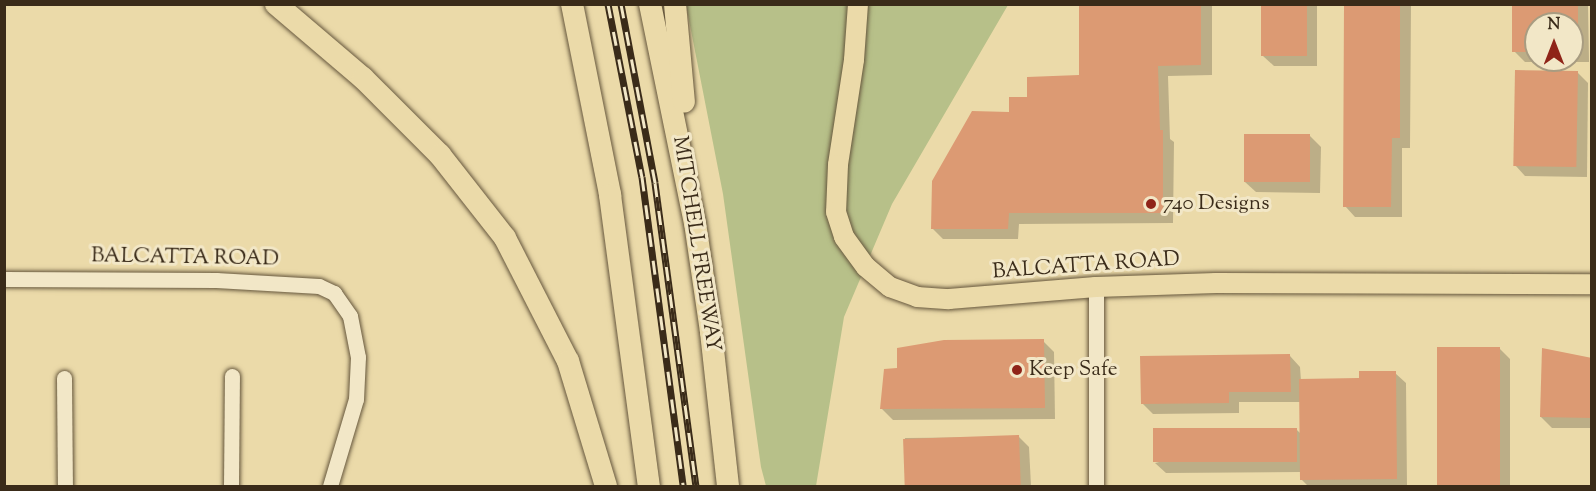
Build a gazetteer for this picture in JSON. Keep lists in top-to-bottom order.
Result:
{
  "streets": {
    "highway": ["MITCHELL FREEWAY"],
    "main road": ["BALCATTA ROAD"]
  },
  "places": ["740 Designs", "Keep Safe"],
  "north": "top"
}
